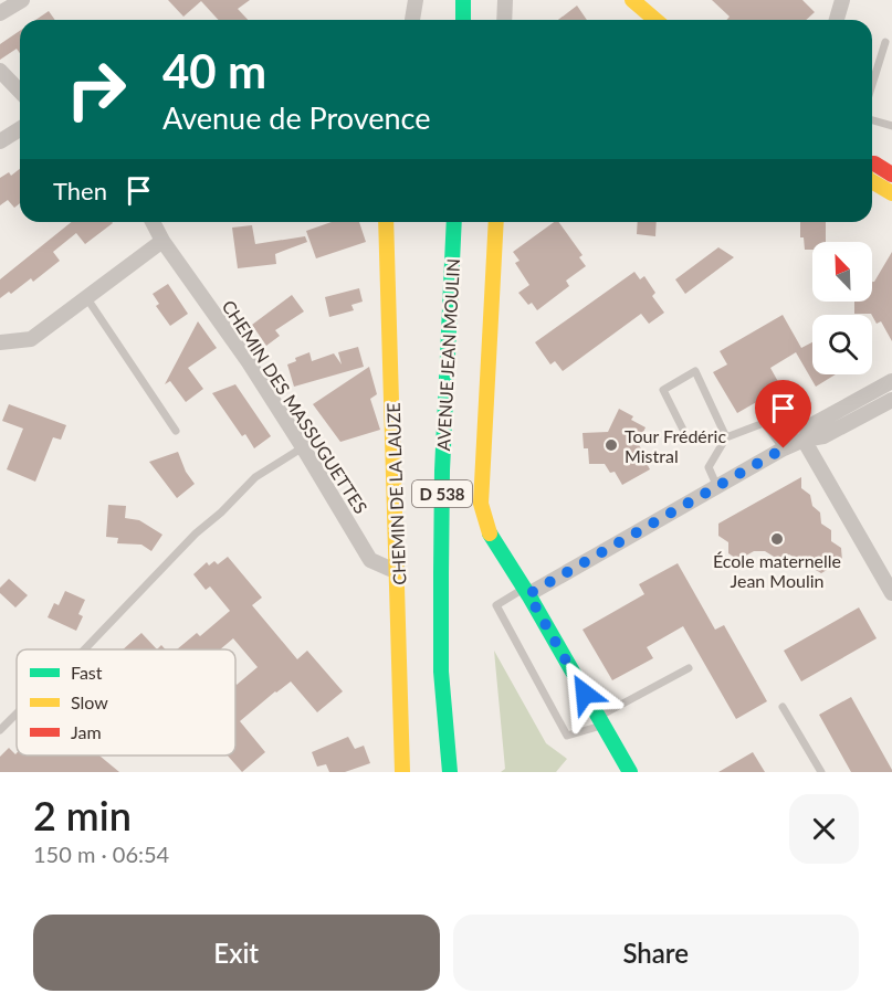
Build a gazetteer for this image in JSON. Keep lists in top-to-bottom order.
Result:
{
  "streets": {
    "street": [
      "AVENUE JEAN MOULIN",
      "CHEMIN DES MASSUGUETTES",
      "CHEMIN DE LA LAUZE",
      "D 538"
    ]
  },
  "crossings": [
    ["CHEMIN DES MASSUGUETTES", "CHEMIN DE LA LAUZE"]
  ],
  "places": ["Tour Frédéric Mistral", "École maternelle Jean Moulin"],
  "legend": ["Fast", "Slow", "Jam"],
  "north": "top left",
  "page": {
    "turn": ["40 m", "Avenue de Provence"],
    "then": "Then",
    "heading": ["2 min", "150 m · 06:54"],
    "buttons": ["Exit", "Share"]
  }
}
